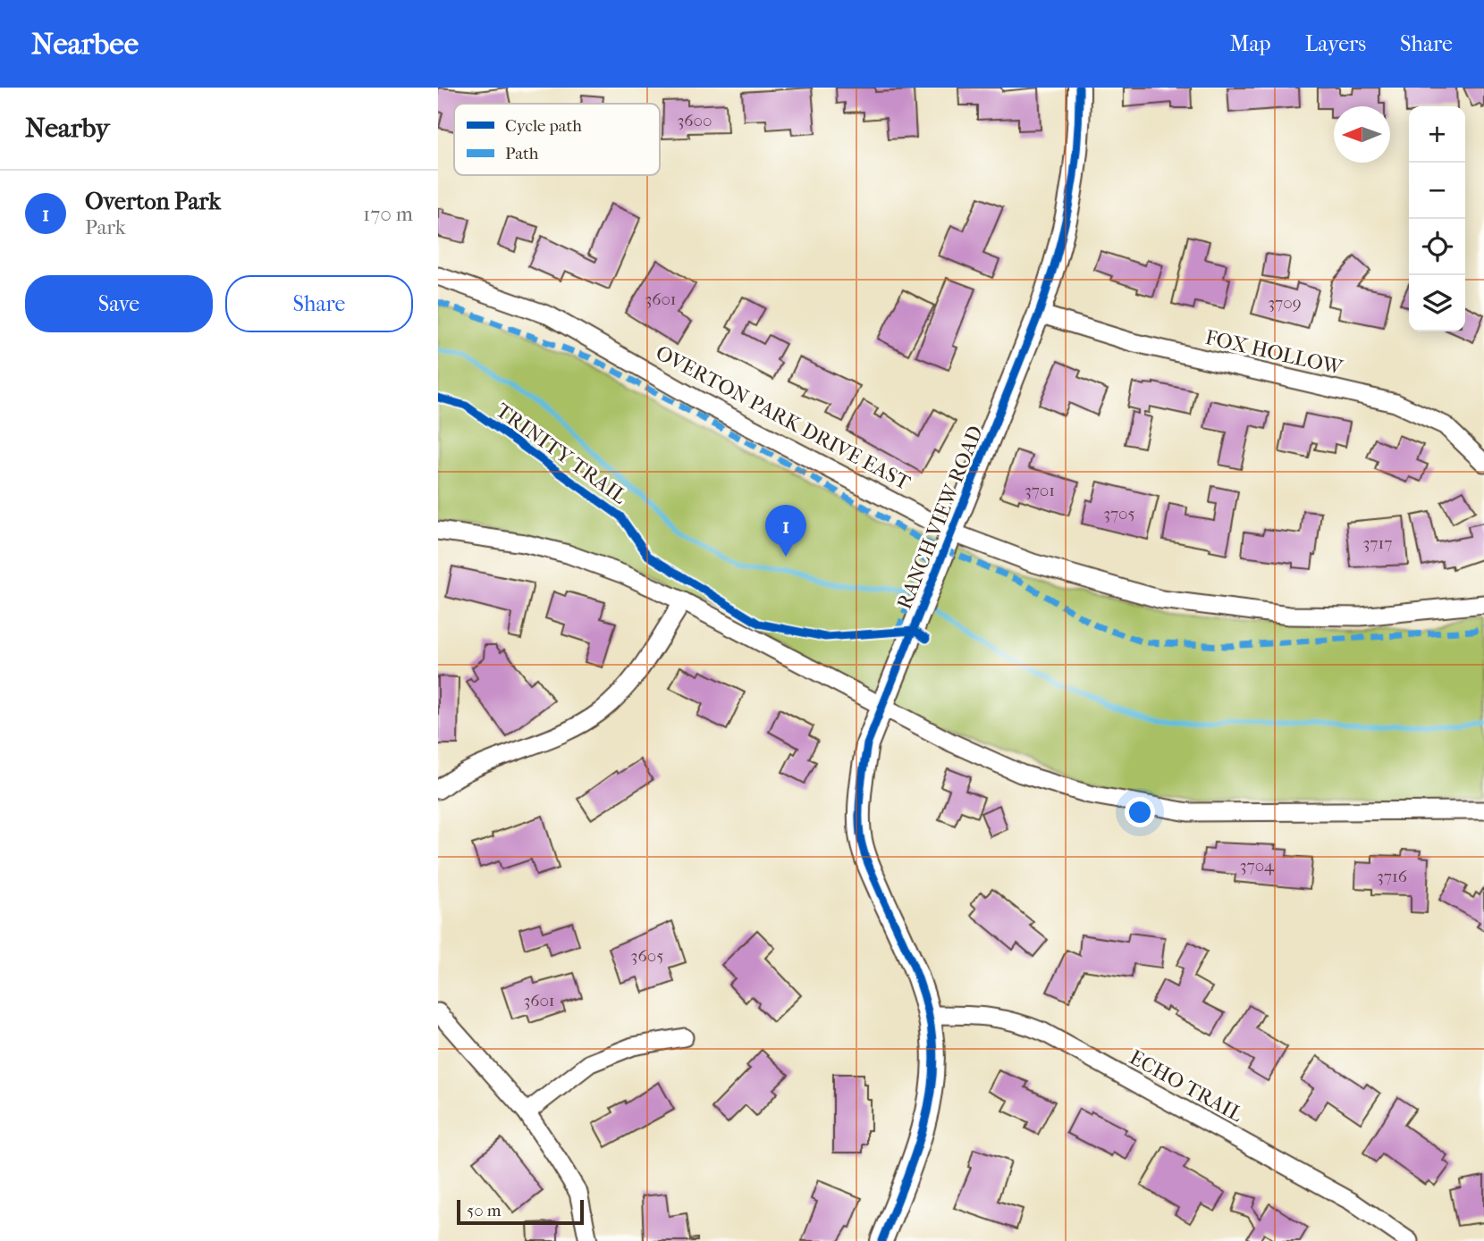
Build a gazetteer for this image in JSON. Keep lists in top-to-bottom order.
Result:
{
  "streets": {
    "street": [
      "FOX HOLLOW",
      "OVERTON PARK DRIVE EAST",
      "RANCH VIEW ROAD",
      "ECHO TRAIL"
    ],
    "cycle path": ["TRINITY TRAIL"]
  },
  "crossings": [
    ["FOX HOLLOW", "RANCH VIEW ROAD"],
    ["OVERTON PARK DRIVE EAST", "RANCH VIEW ROAD"],
    ["RANCH VIEW ROAD", "ECHO TRAIL"]
  ],
  "house_numbers": [
    "3600",
    "3601",
    "3709",
    "3701",
    "3705",
    "3717",
    "3704",
    "3716",
    "3605",
    "3601"
  ],
  "legend": ["Cycle path", "Path"],
  "scale_bar": "50 m",
  "north": "left",
  "page": {
    "header": "Nearbee",
    "nav": ["Map", "Layers", "Share"],
    "heading": "Nearby",
    "map_buttons": ["+", "−"],
    "list": [
      {
        "mark": "1",
        "name": "Overton Park",
        "note": "Park",
        "value": "170 m"
      }
    ],
    "buttons": ["Save", "Share"],
    "pins": "1",
    "scale": "50 m"
  }
}
